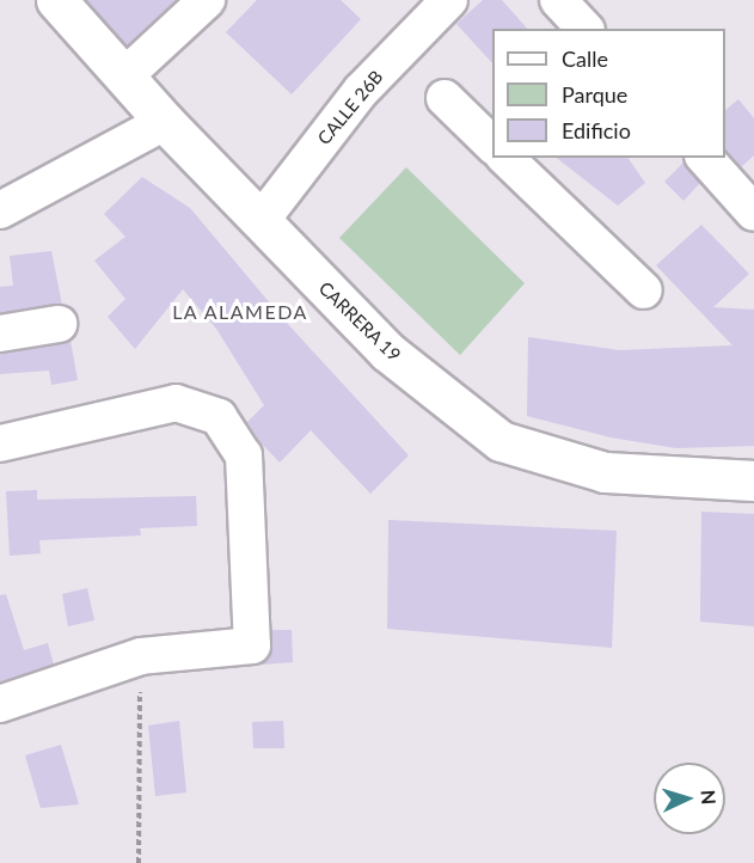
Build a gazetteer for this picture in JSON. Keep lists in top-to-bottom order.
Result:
{
  "streets": {
    "street": ["CALLE 26B", "CARRERA 19"]
  },
  "crossings": [
    ["CALLE 26B", "CARRERA 19"]
  ],
  "districts": ["LA ALAMEDA"],
  "legend": ["Calle", "Parque", "Edificio"],
  "north": "right"
}
